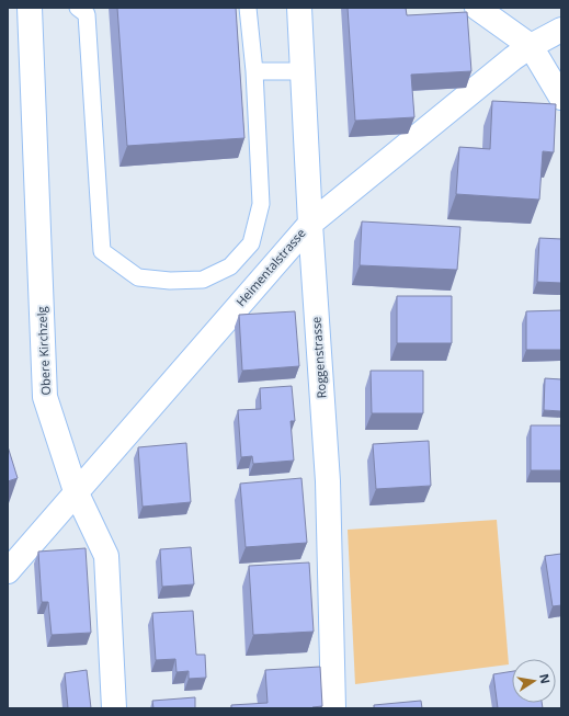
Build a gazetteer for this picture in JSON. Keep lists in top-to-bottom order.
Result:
{
  "streets": {
    "street": ["Heimentalstrasse", "Obere Kirchzelg", "Roggenstrasse"]
  },
  "crossings": [
    ["Heimentalstrasse", "Obere Kirchzelg"],
    ["Heimentalstrasse", "Roggenstrasse"]
  ],
  "north": "right"
}
